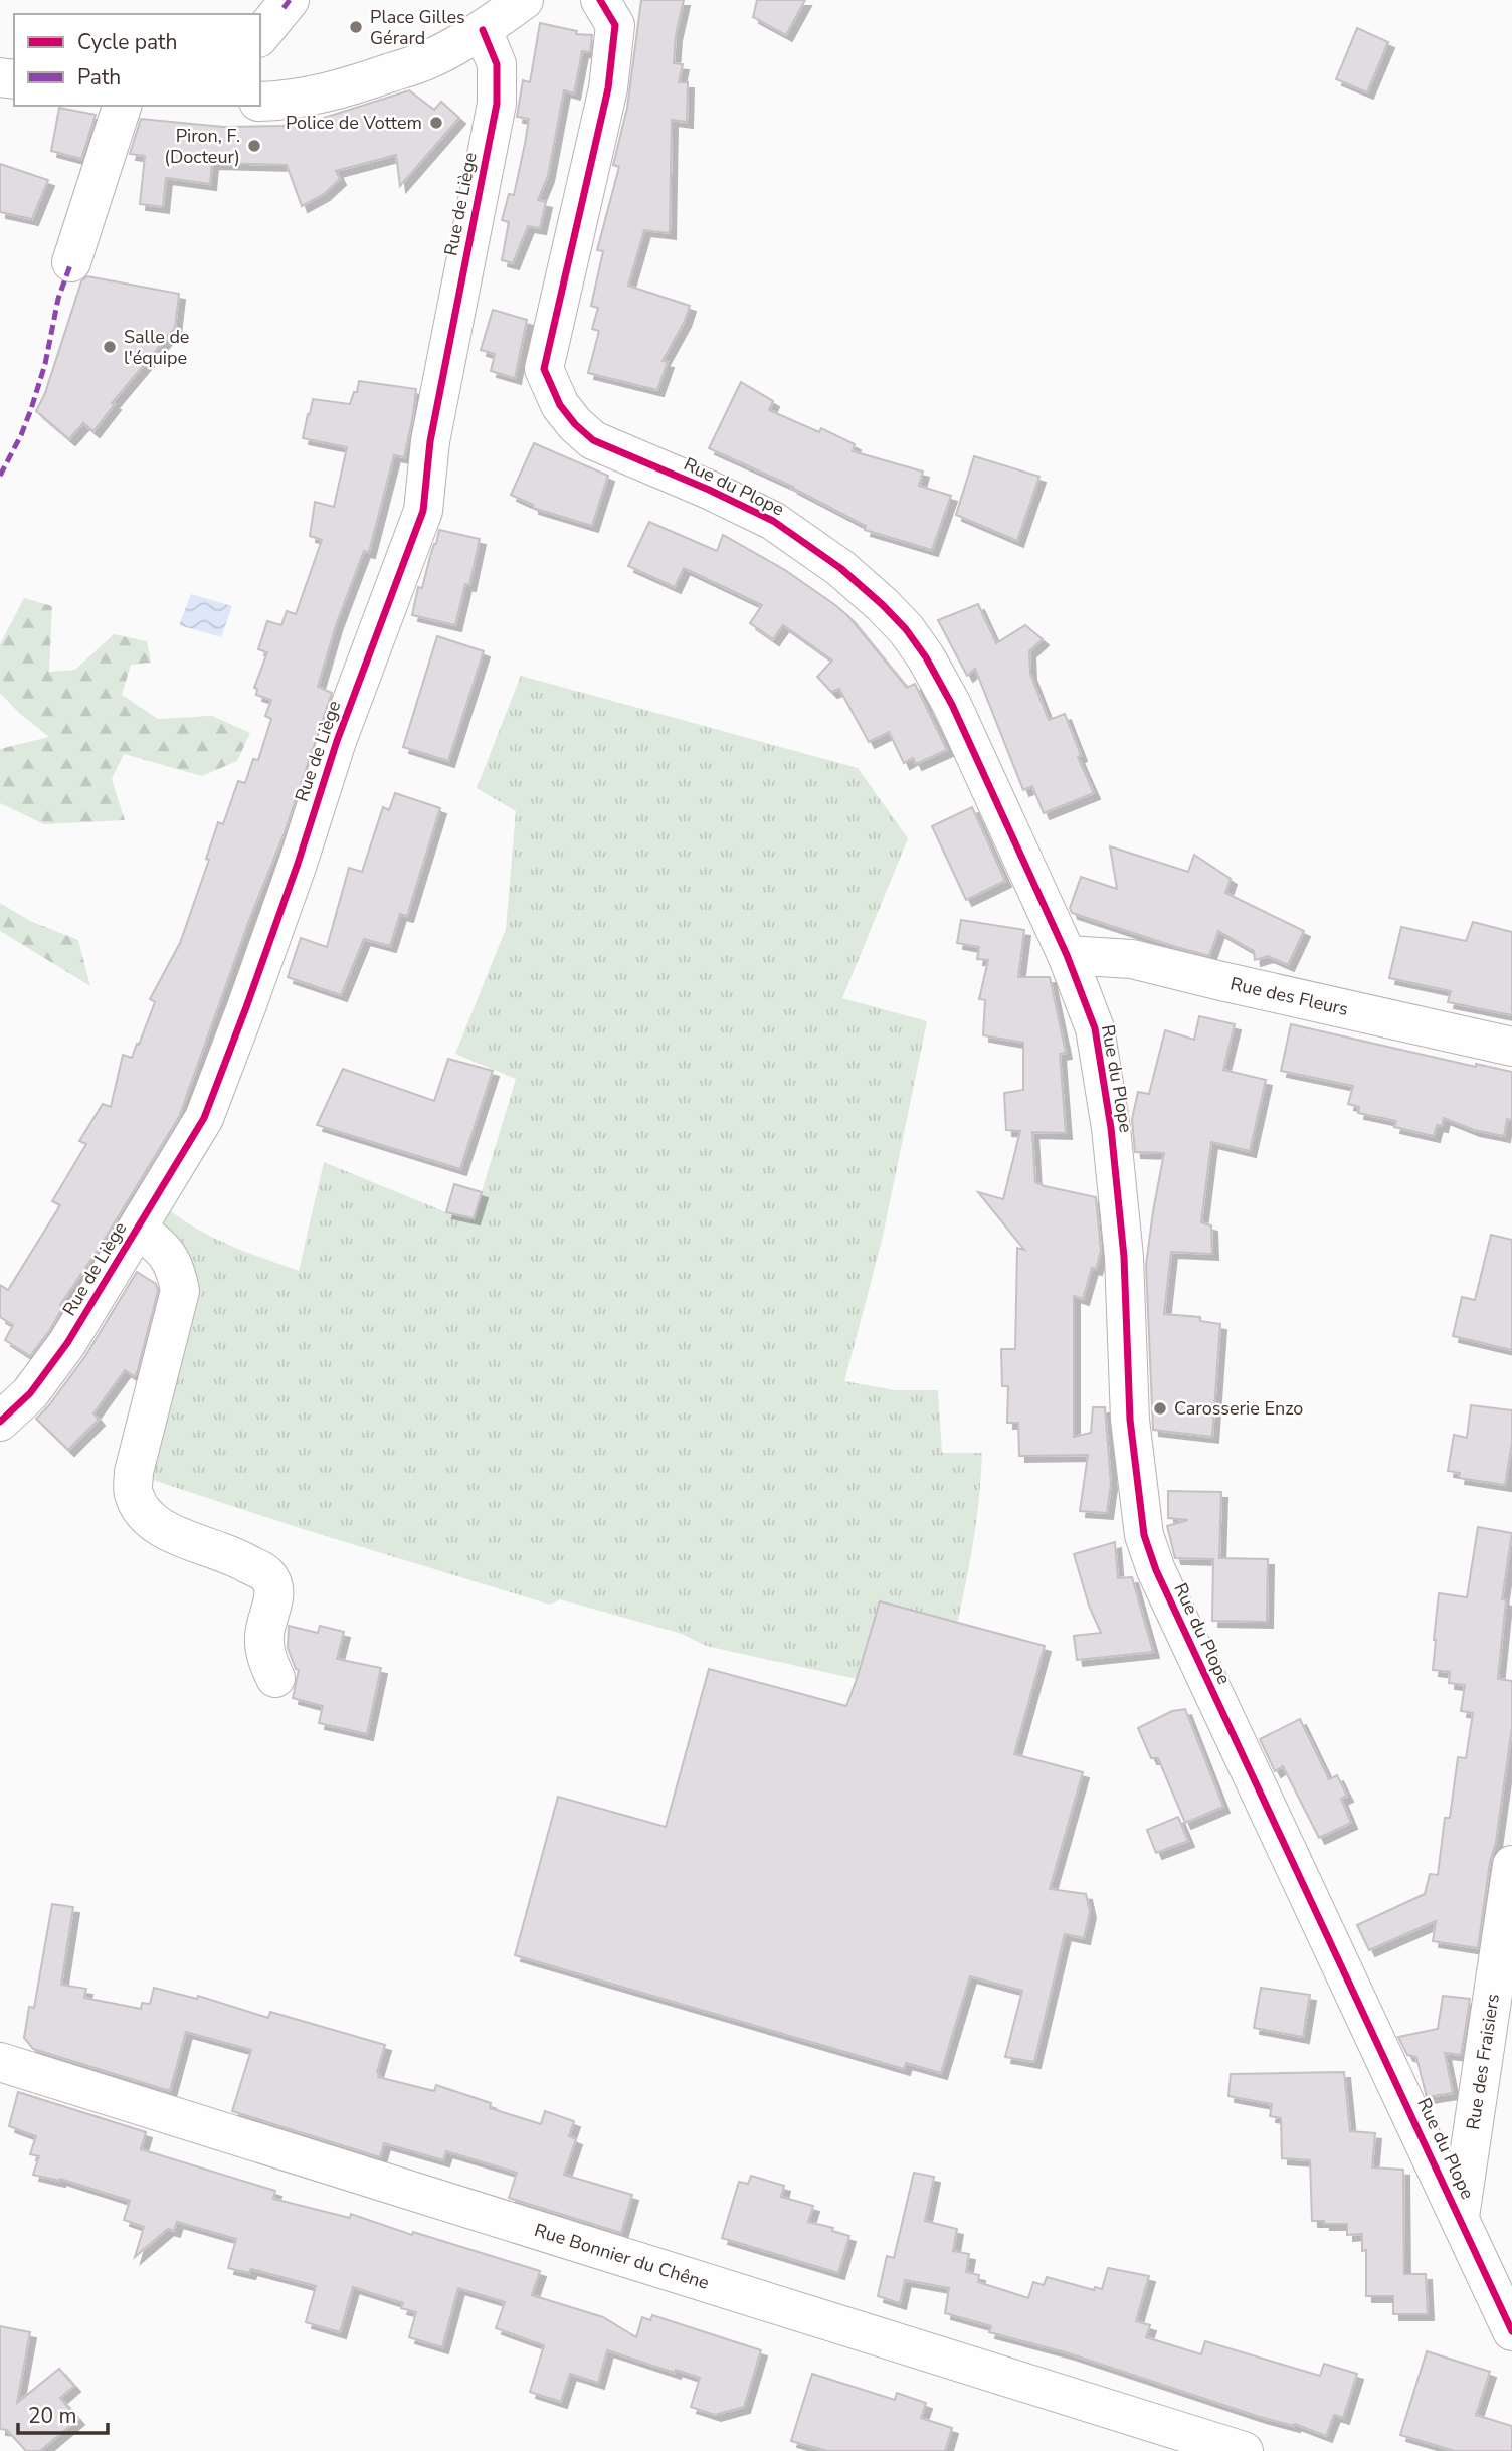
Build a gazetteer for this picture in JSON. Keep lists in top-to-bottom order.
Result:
{
  "streets": {
    "street": [
      "Rue de Liège",
      "Rue du Plope",
      "Rue des Fleurs",
      "Rue des Fraisiers",
      "Rue Bonnier du Chêne"
    ]
  },
  "crossings": [
    ["Rue du Plope", "Rue des Fleurs"],
    ["Rue du Plope", "Rue des Fraisiers"]
  ],
  "places": [
    "Place Gilles Gérard",
    "Police de Vottem",
    "Piron, F. (Docteur)",
    "Salle de l'équipe",
    "Carosserie Enzo"
  ],
  "legend": ["Cycle path", "Path"],
  "scale_bar": "20 m"
}
